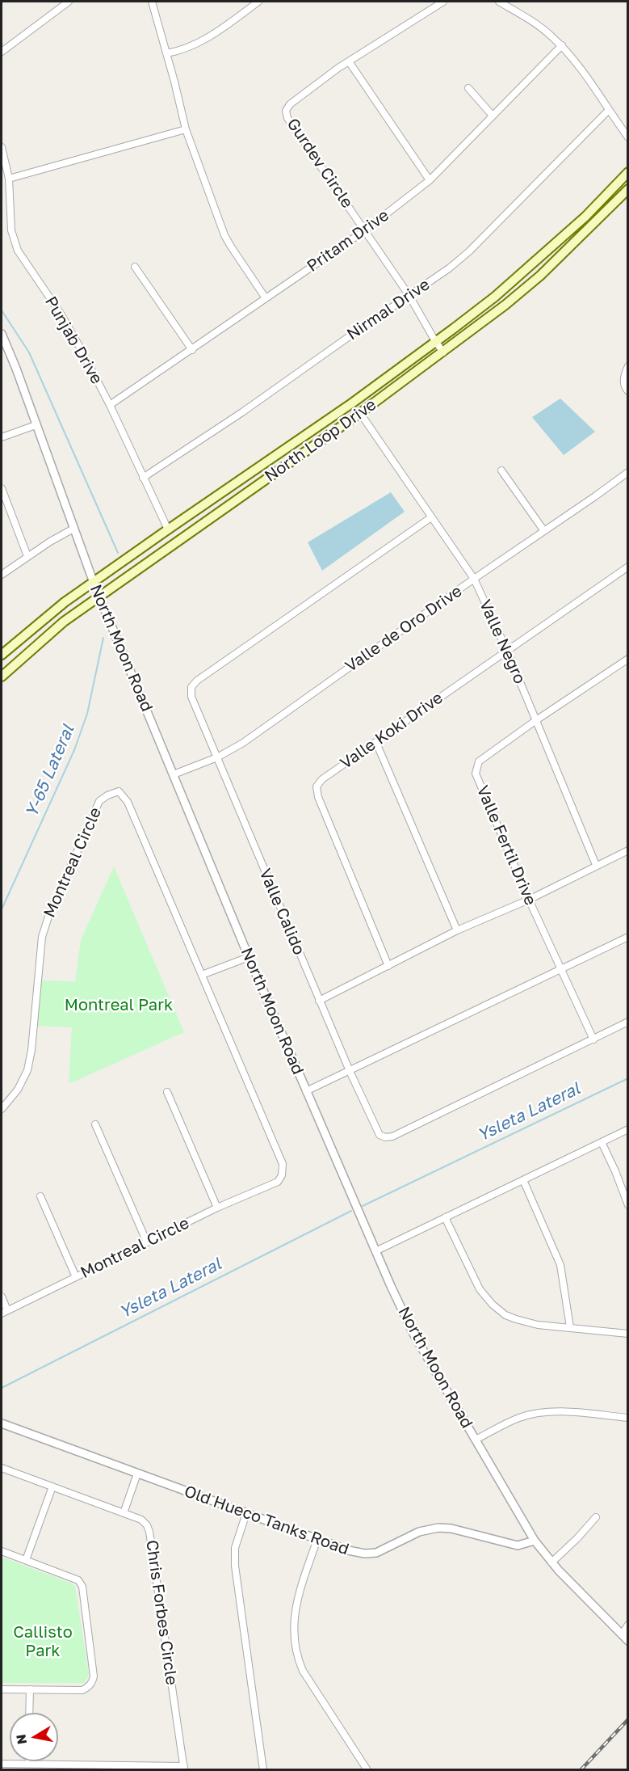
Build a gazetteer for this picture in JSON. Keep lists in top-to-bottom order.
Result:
{
  "streets": {
    "main road": ["North Loop Drive"],
    "street": [
      "Gurdev Circle",
      "Pritam Drive",
      "Nirmal Drive",
      "Punjab Drive",
      "Valle de Oro Drive",
      "Valle Negro",
      "North Moon Road",
      "Valle Koki Drive",
      "Valle Fertil Drive",
      "Montreal Circle",
      "Valle Calido",
      "Old Hueco Tanks Road",
      "Chris Forbes Circle"
    ]
  },
  "crossings": [
    ["Gurdev Circle", "Pritam Drive"],
    ["Gurdev Circle", "Nirmal Drive"],
    ["Gurdev Circle", "North Loop Drive"],
    ["Pritam Drive", "Punjab Drive"],
    ["Nirmal Drive", "Punjab Drive"],
    ["Punjab Drive", "North Loop Drive"],
    ["North Loop Drive", "Valle Negro"],
    ["North Loop Drive", "North Moon Road"],
    ["Valle de Oro Drive", "Valle Negro"],
    ["Valle de Oro Drive", "North Moon Road"],
    ["Valle de Oro Drive", "Valle Calido"],
    ["Valle Negro", "Valle Koki Drive"],
    ["Valle Negro", "Valle Fertil Drive"],
    ["Valle Negro", "Valle Calido"],
    ["North Moon Road", "Old Hueco Tanks Road"],
    ["Valle Fertil Drive", "Valle Calido"]
  ],
  "water": ["Y-65 Lateral", "Ysleta Lateral"],
  "parks": ["Montreal Park", "Callisto Park"],
  "north": "left"
}
